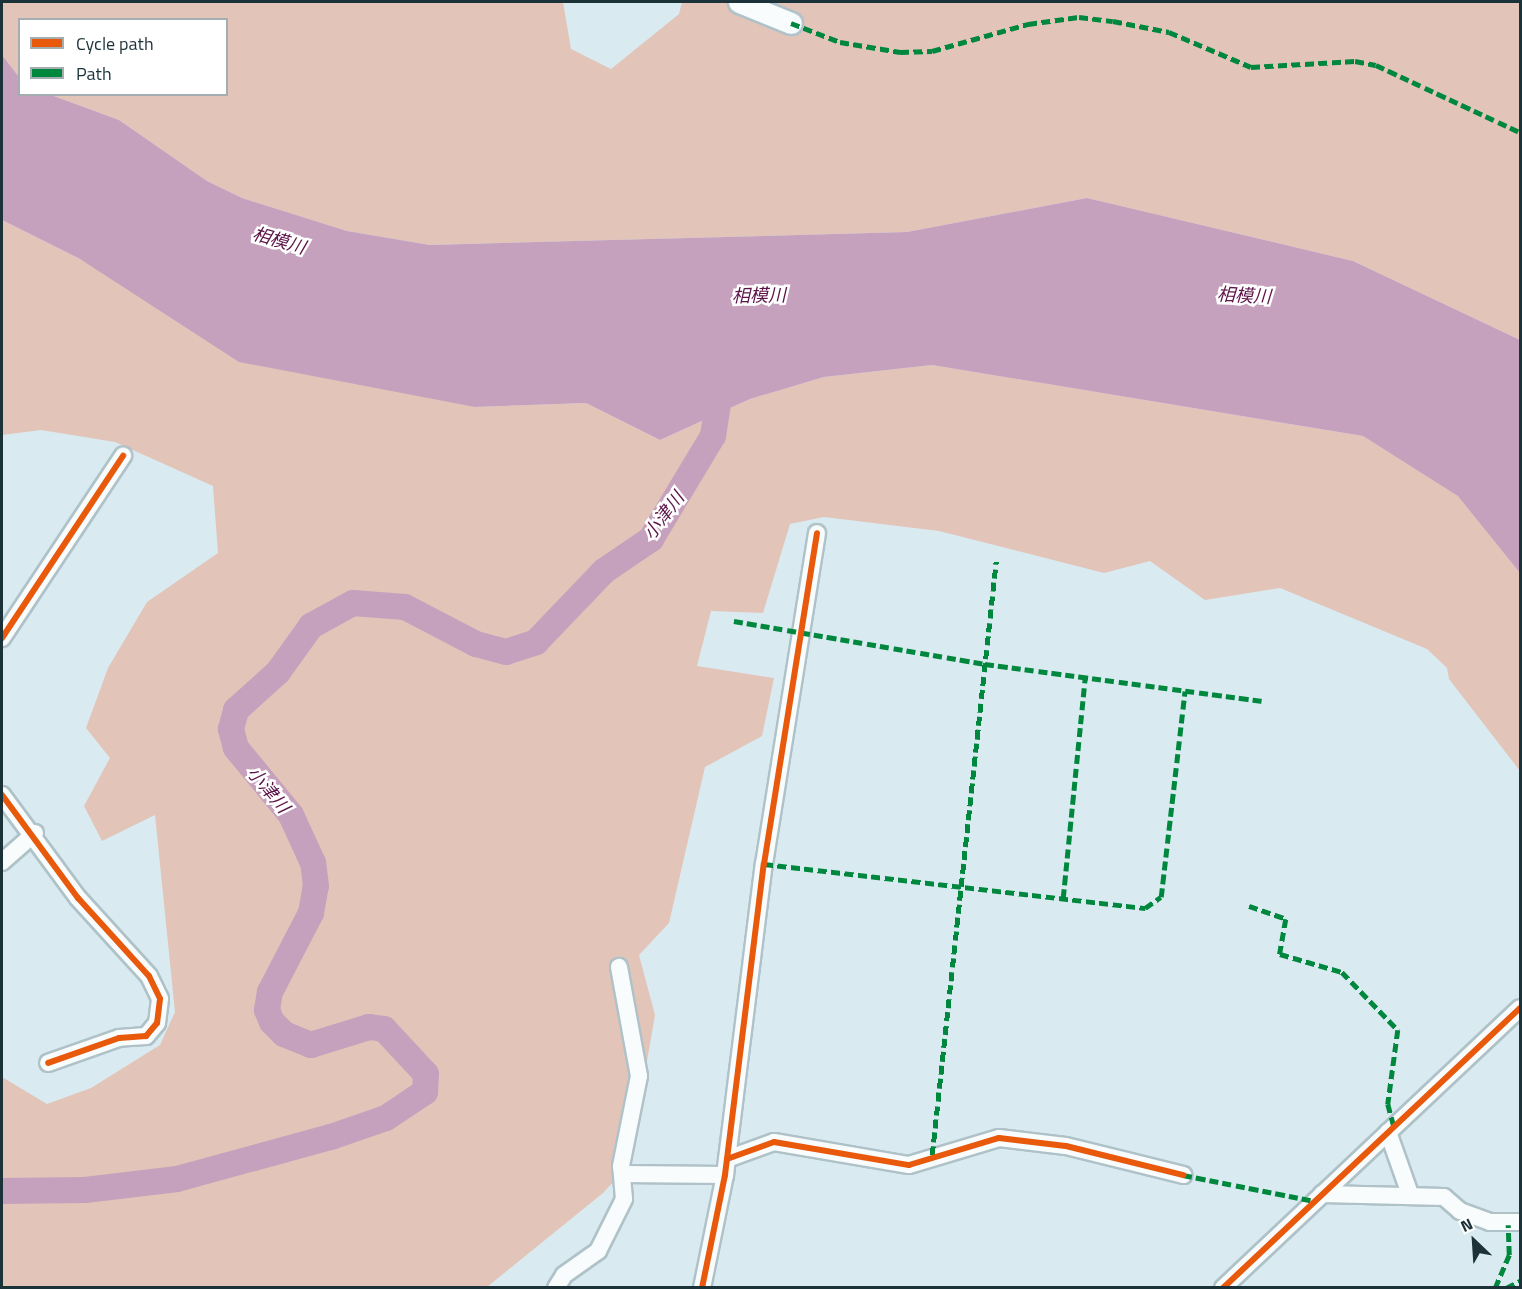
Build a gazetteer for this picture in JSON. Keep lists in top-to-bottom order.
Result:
{
  "water": ["相模川", "小津川"],
  "legend": ["Cycle path", "Path"],
  "north": "top left"
}
